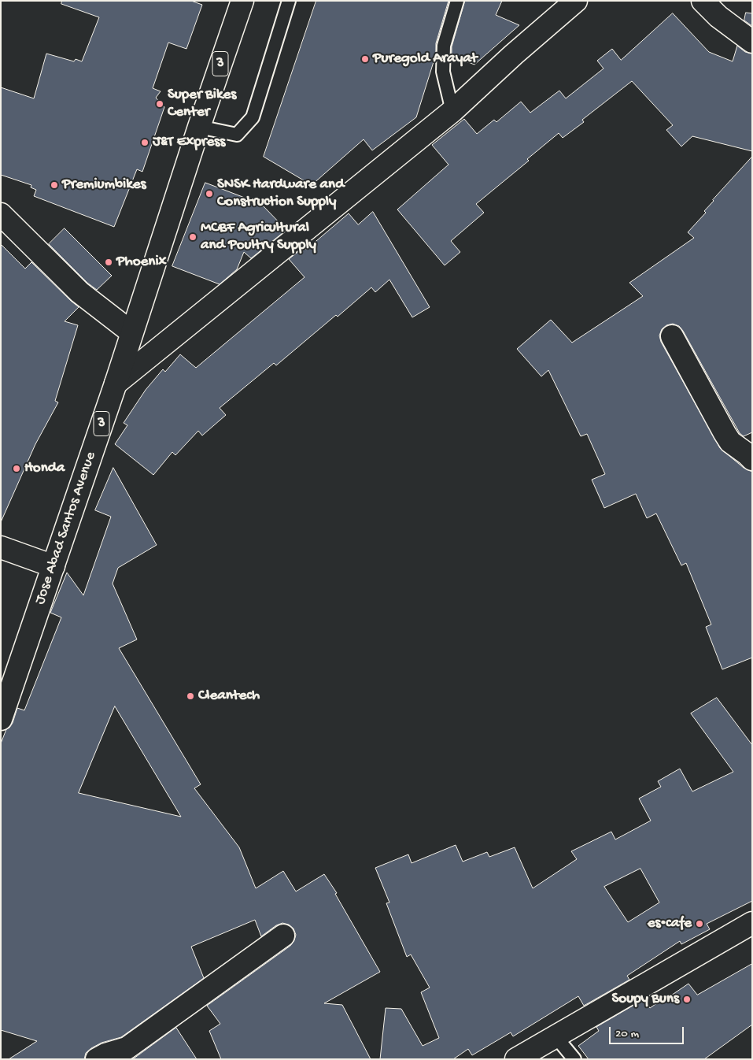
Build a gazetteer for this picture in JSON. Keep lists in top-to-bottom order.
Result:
{
  "streets": {
    "main road": ["3", "Jose Abad Santos Avenue"]
  },
  "places": [
    "Puregold Arayat",
    "Super Bikes Center",
    "J&T Express",
    "Premiumbikes",
    "SNSK Hardware and Construction Supply",
    "MCBF Agricultural and Poultry Supply",
    "Phoenix",
    "Honda",
    "Cleantech",
    "es•cafe",
    "Soupy Buns"
  ],
  "scale_bar": "20 m"
}
